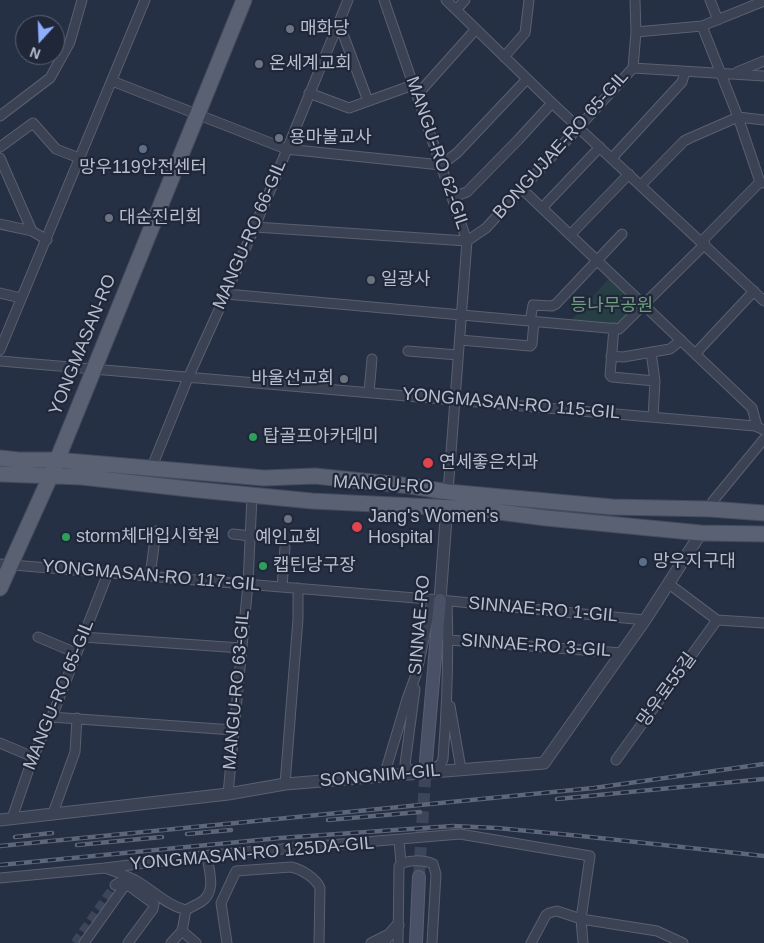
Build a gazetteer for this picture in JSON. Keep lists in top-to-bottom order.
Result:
{
  "streets": {
    "main road": ["YONGMASAN-RO", "MANGU-RO", "SINNAE-RO"],
    "street": [
      "BONGUJAE-RO 65-GIL",
      "MANGU-RO 62-GIL",
      "MANGU-RO 66-GIL",
      "YONGMASAN-RO 115-GIL",
      "YONGMASAN-RO 117-GIL",
      "SINNAE-RO 1-GIL",
      "SINNAE-RO 3-GIL",
      "MANGU-RO 63-GIL",
      "망우로55길",
      "MANGU-RO 65-GIL",
      "SONGNIM-GIL",
      "YONGMASAN-RO 125DA-GIL"
    ]
  },
  "crossings": [
    ["BONGUJAE-RO 65-GIL", "MANGU-RO 62-GIL"],
    ["MANGU-RO 62-GIL", "YONGMASAN-RO 115-GIL"],
    ["MANGU-RO 62-GIL", "MANGU-RO"],
    ["MANGU-RO 62-GIL", "SINNAE-RO"],
    ["MANGU-RO 66-GIL", "YONGMASAN-RO 115-GIL"],
    ["MANGU-RO 66-GIL", "MANGU-RO"],
    ["YONGMASAN-RO", "YONGMASAN-RO 115-GIL"],
    ["YONGMASAN-RO", "MANGU-RO"],
    ["YONGMASAN-RO", "YONGMASAN-RO 117-GIL"],
    ["MANGU-RO", "SINNAE-RO"],
    ["MANGU-RO", "MANGU-RO 63-GIL"],
    ["MANGU-RO", "SONGNIM-GIL"],
    ["YONGMASAN-RO 117-GIL", "SINNAE-RO 1-GIL"],
    ["YONGMASAN-RO 117-GIL", "SINNAE-RO"],
    ["YONGMASAN-RO 117-GIL", "MANGU-RO 63-GIL"],
    ["YONGMASAN-RO 117-GIL", "MANGU-RO 65-GIL"],
    ["SINNAE-RO 1-GIL", "SINNAE-RO"],
    ["SINNAE-RO 1-GIL", "SONGNIM-GIL"],
    ["SINNAE-RO", "SONGNIM-GIL"],
    ["SINNAE-RO 3-GIL", "SONGNIM-GIL"],
    ["MANGU-RO 63-GIL", "SONGNIM-GIL"],
    ["MANGU-RO 65-GIL", "SONGNIM-GIL"]
  ],
  "parks": ["등나무공원"],
  "places": [
    "매화당",
    "온세계교회",
    "용마불교사",
    "망우119안전센터",
    "대순진리회",
    "일광사",
    "바울선교회",
    "탑골프아카데미",
    "연세좋은치과",
    "예인교회",
    "Jang's Women's Hospital",
    "storm체대입시학원",
    "망우지구대",
    "캡틴당구장"
  ],
  "north": "bottom"
}
